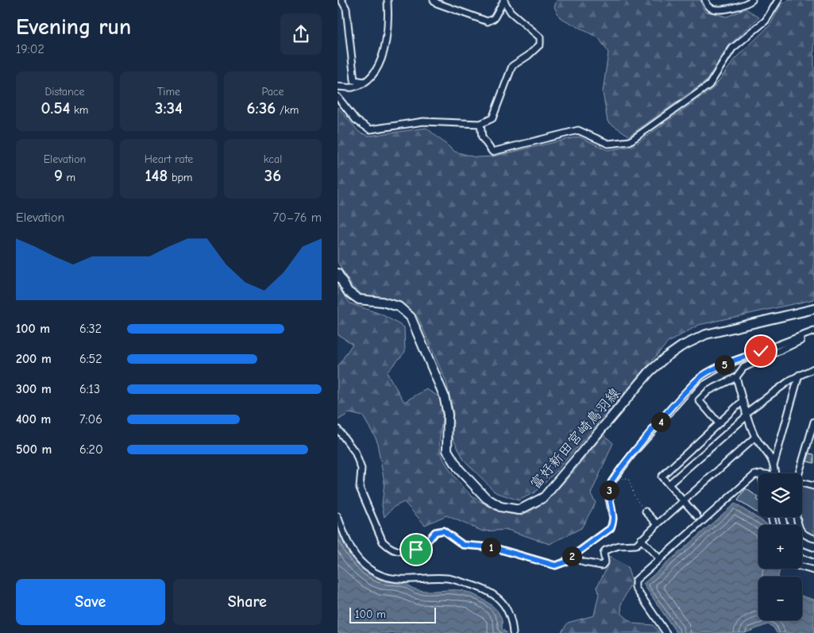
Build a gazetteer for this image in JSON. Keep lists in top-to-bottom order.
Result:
{
  "streets": {
    "main road": ["富好新田宮崎鳥羽線"]
  },
  "scale_bar": "100 m",
  "page": {
    "heading": ["Evening run", "19:02"],
    "stats": [
      ["Distance", "0.54 km"],
      ["Time", "3:34"],
      ["Pace", "6:36 /km"],
      ["Elevation", "9 m"],
      ["Heart rate", "148 bpm"],
      ["kcal", "36"]
    ],
    "chart": ["Elevation", "70–76 m"],
    "list": [
      {
        "name": "100 m",
        "note": "6:32"
      },
      {
        "name": "200 m",
        "note": "6:52"
      },
      {
        "name": "300 m",
        "note": "6:13"
      },
      {
        "name": "400 m",
        "note": "7:06"
      },
      {
        "name": "500 m",
        "note": "6:20"
      }
    ],
    "pins": [
      "5",
      "4",
      "3",
      "1",
      "2"
    ],
    "map_buttons": ["+", "−"],
    "buttons": ["Save", "Share"],
    "scale": "100 m"
  }
}
